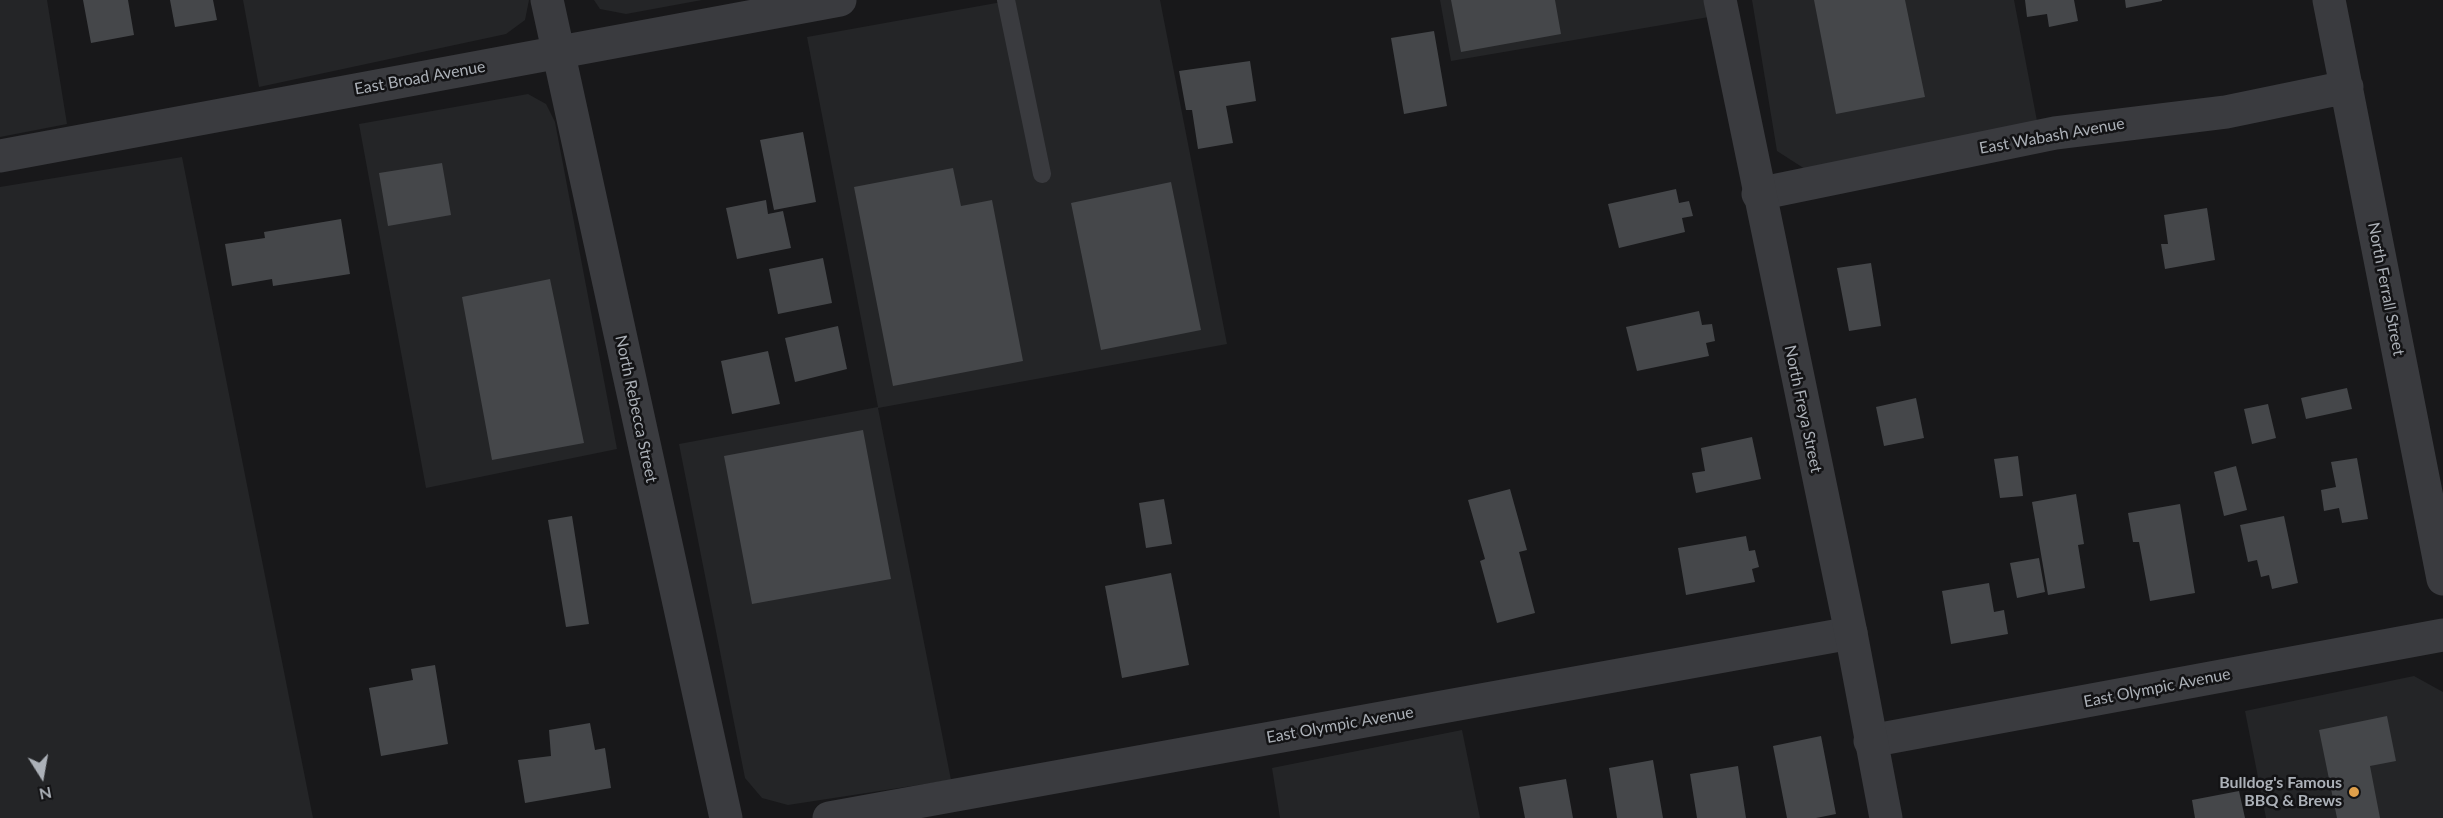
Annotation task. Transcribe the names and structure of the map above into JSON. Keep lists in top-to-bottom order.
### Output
{
  "streets": {
    "street": [
      "East Broad Avenue",
      "East Wabash Avenue",
      "North Ferrall Street",
      "North Rebecca Street",
      "North Freya Street",
      "East Olympic Avenue"
    ]
  },
  "crossings": [
    ["East Broad Avenue", "North Rebecca Street"],
    ["East Wabash Avenue", "North Ferrall Street"],
    ["East Wabash Avenue", "North Freya Street"],
    ["North Freya Street", "East Olympic Avenue"]
  ],
  "places": ["Bulldog's Famous BBQ & Brews"],
  "north": "bottom"
}
